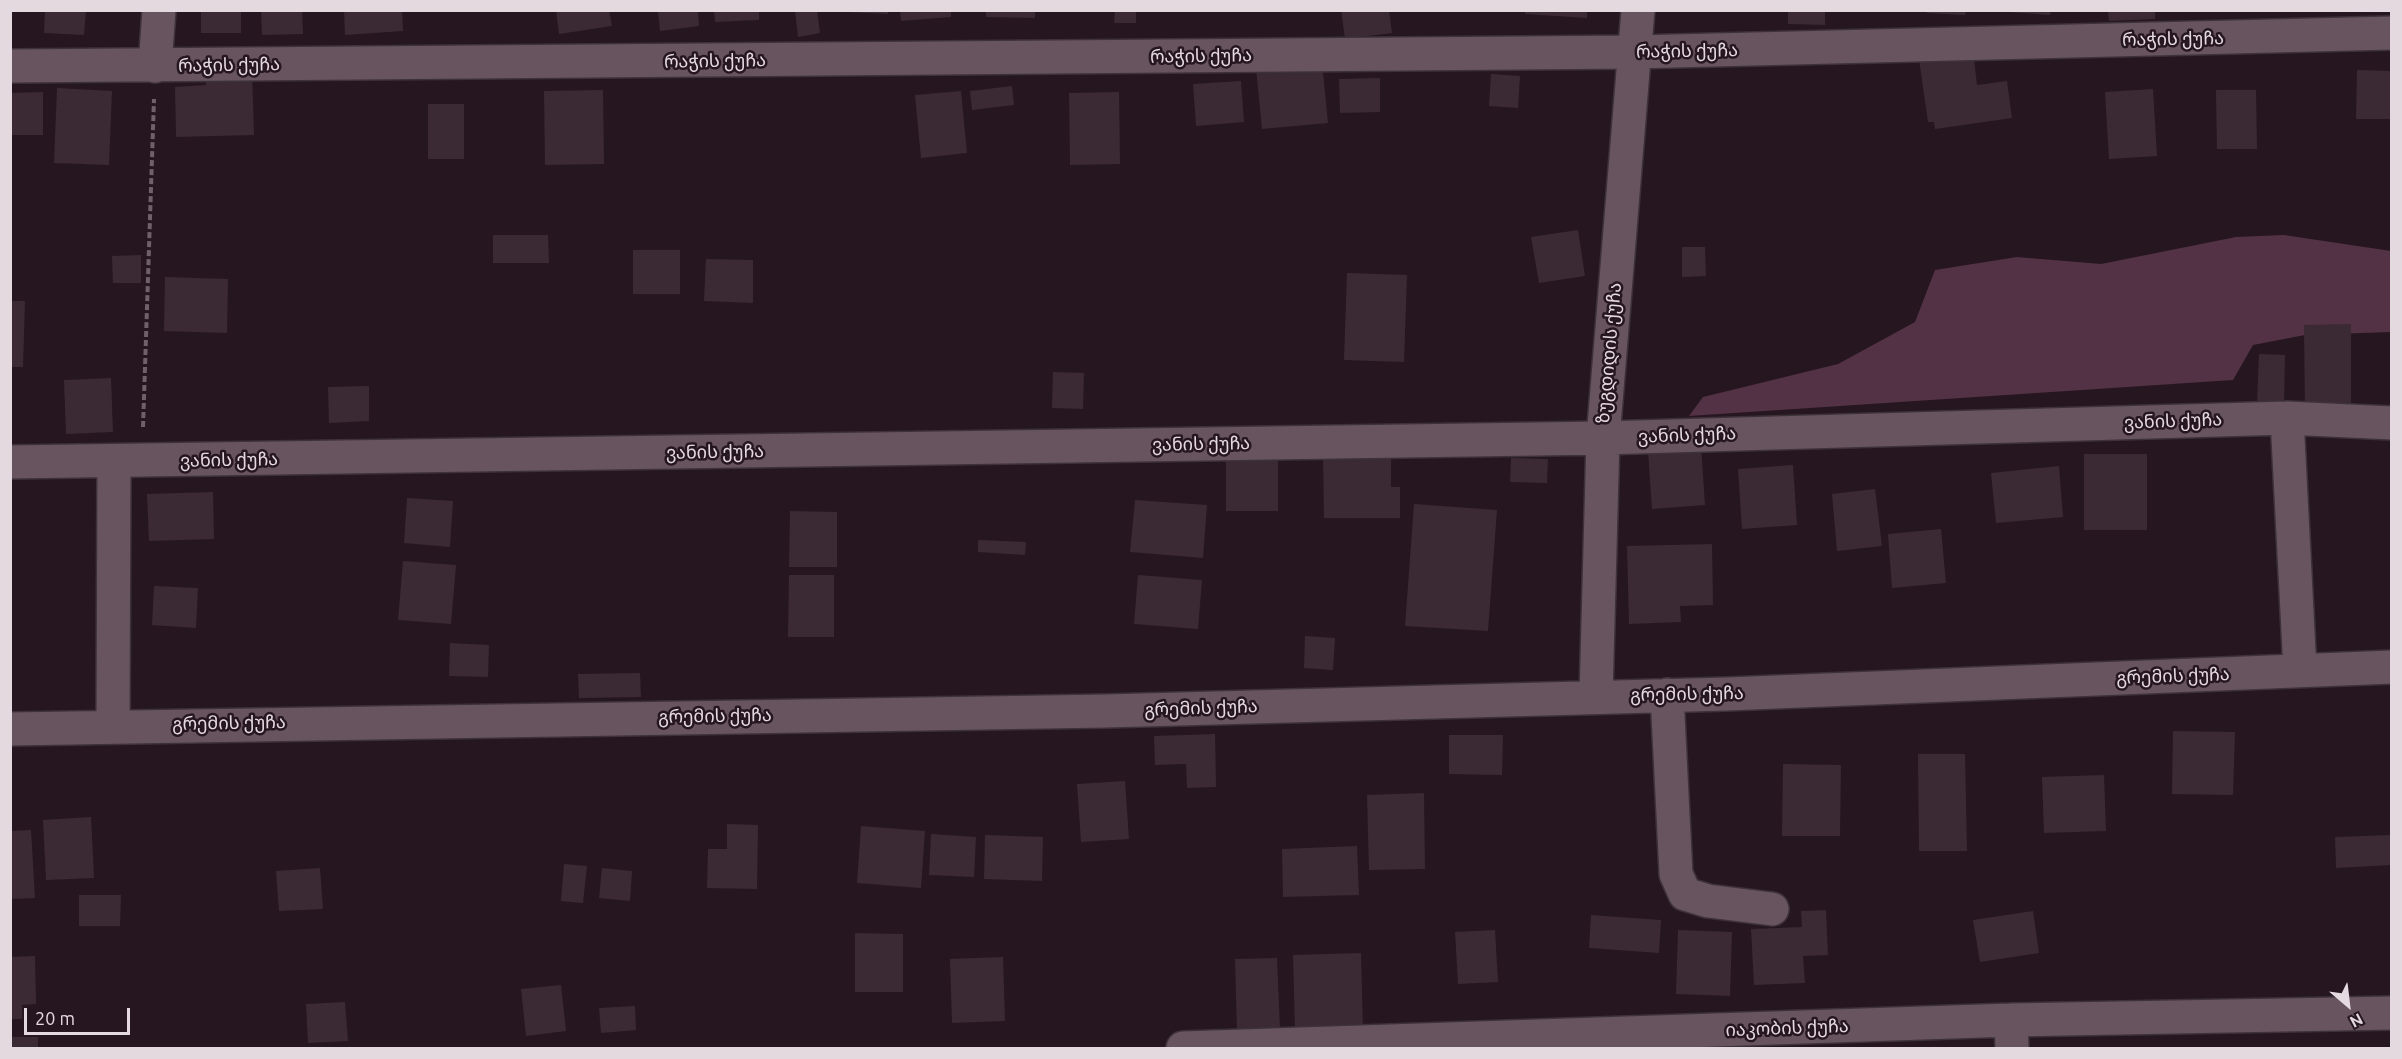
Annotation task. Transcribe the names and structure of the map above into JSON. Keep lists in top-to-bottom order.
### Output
{
  "streets": {
    "street": [
      "რაჭის ქუჩა",
      "ზუგდიდის ქუჩა",
      "ვანის ქუჩა",
      "გრემის ქუჩა",
      "იაკობის ქუჩა"
    ]
  },
  "crossings": [
    ["რაჭის ქუჩა", "ზუგდიდის ქუჩა"],
    ["ზუგდიდის ქუჩა", "ვანის ქუჩა"],
    ["ზუგდიდის ქუჩა", "გრემის ქუჩა"]
  ],
  "scale_bar": "20 m",
  "north": "bottom right"
}
